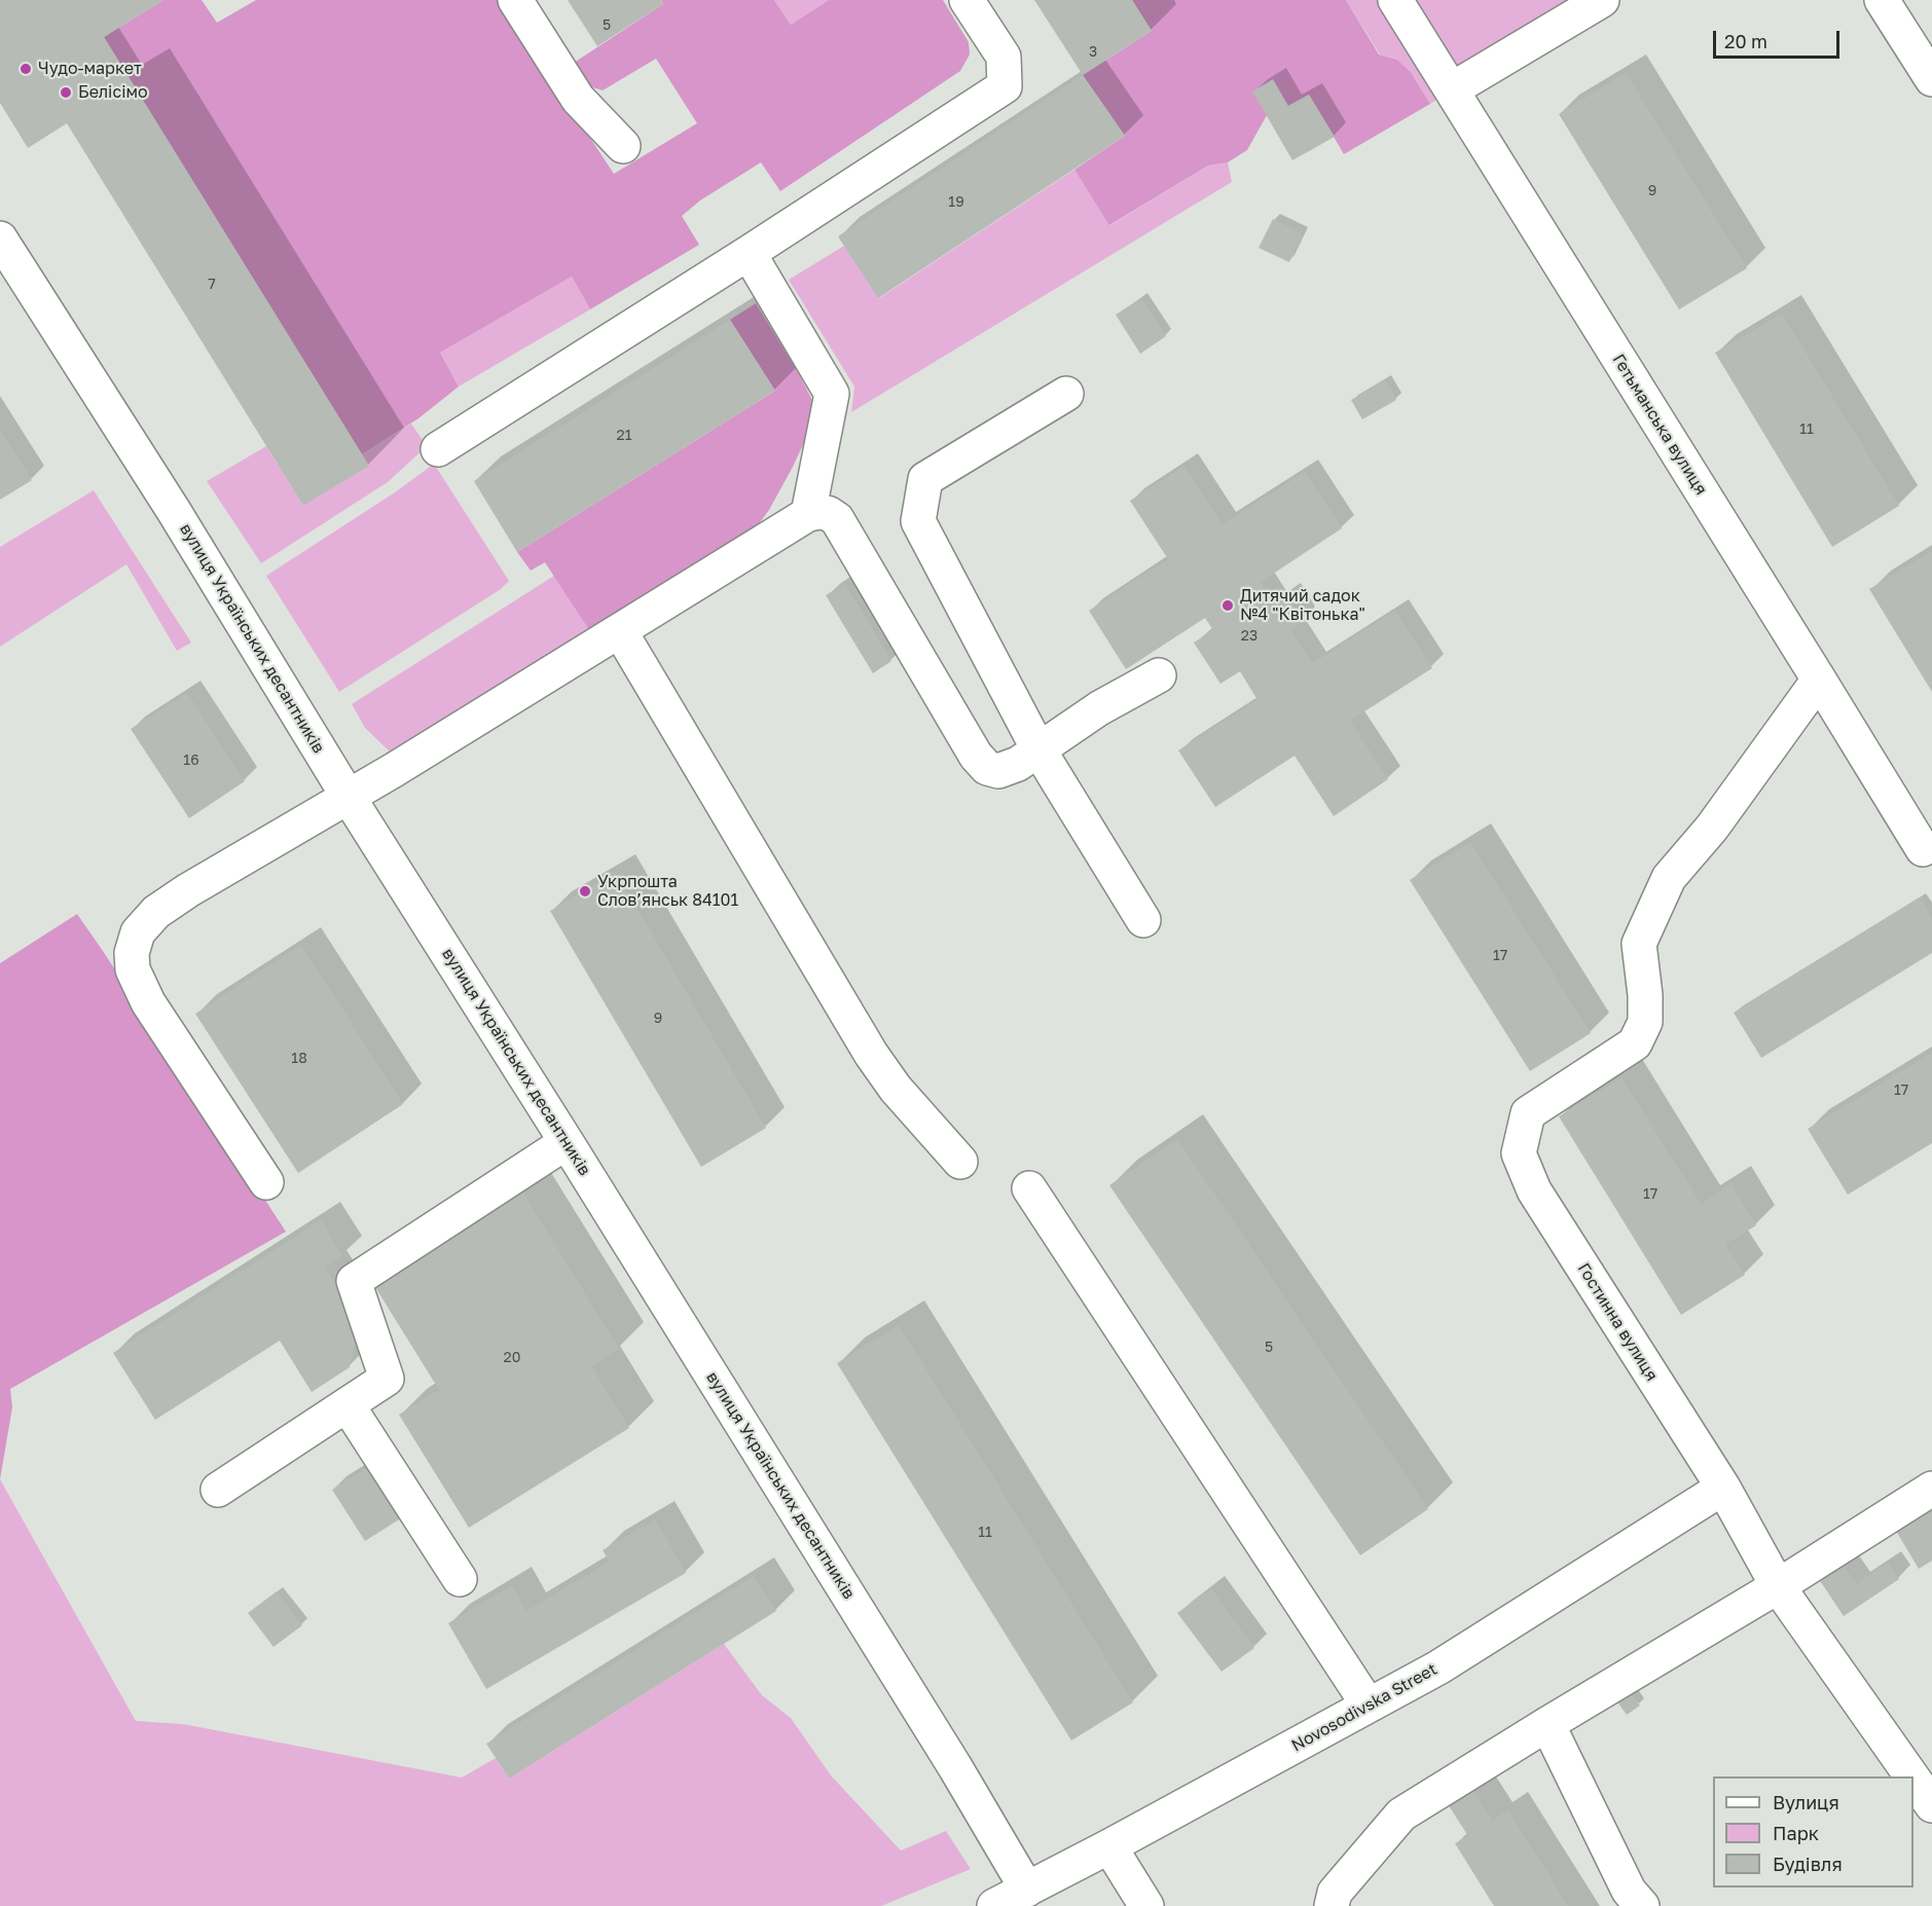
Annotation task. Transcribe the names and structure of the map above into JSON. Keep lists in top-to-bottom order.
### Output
{
  "streets": {
    "street": [
      "Гетьманська вулиця",
      "вулиця Українських десантників",
      "Гостинна вулиця",
      "Novosodivska Street"
    ]
  },
  "crossings": [
    ["Гетьманська вулиця", "Гостинна вулиця"],
    ["вулиця Українських десантників", "Novosodivska Street"],
    ["Гостинна вулиця", "Novosodivska Street"]
  ],
  "places": [
    "Чудо-маркет",
    "Белісімо",
    "Дитячий садок №4 \"Квітонька\"",
    "Укрпошта Слов’янськ 84101"
  ],
  "house_numbers": [
    "5",
    "3",
    "9",
    "19",
    "7",
    "11",
    "21",
    "23",
    "16",
    "17",
    "9",
    "18",
    "17",
    "17",
    "5",
    "20",
    "11"
  ],
  "legend": ["Вулиця", "Парк", "Будівля"],
  "scale_bar": "20 m"
}
